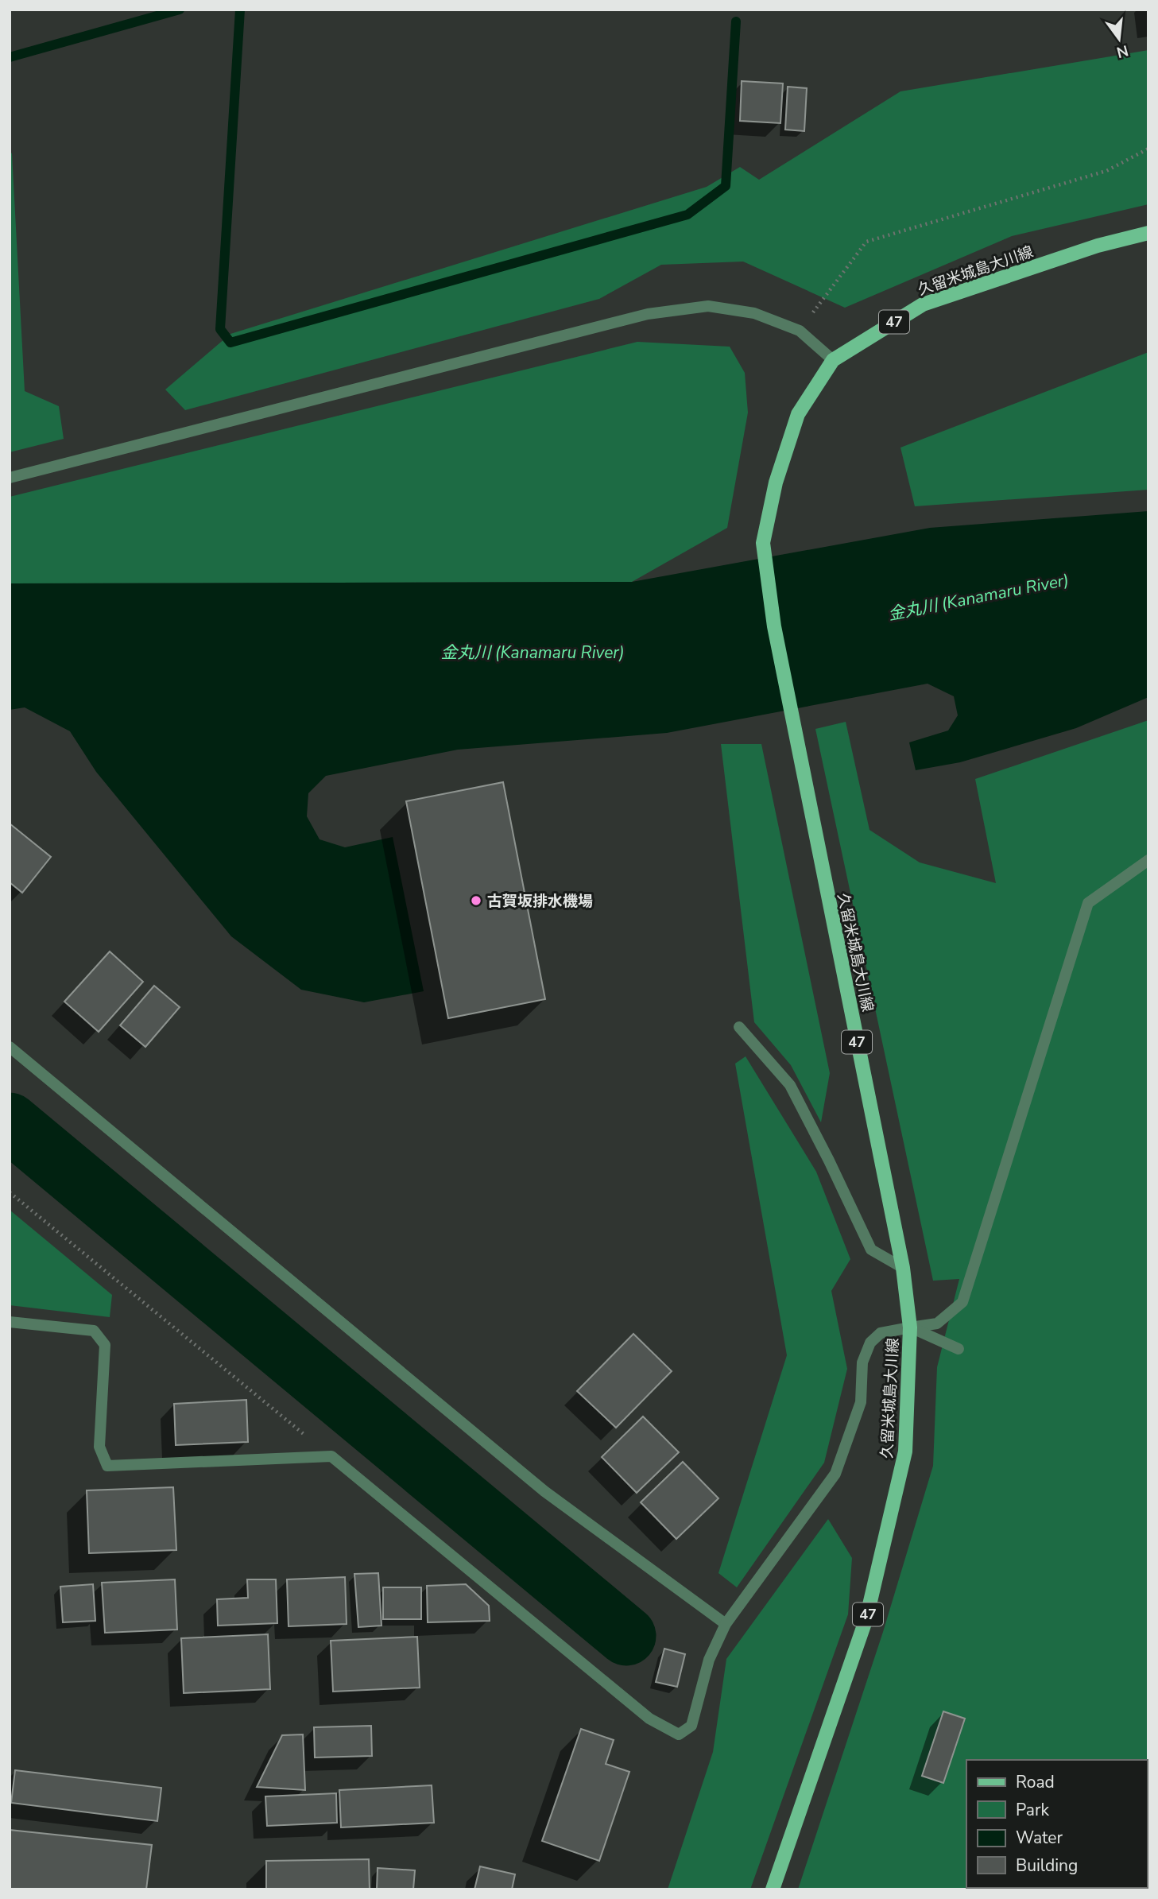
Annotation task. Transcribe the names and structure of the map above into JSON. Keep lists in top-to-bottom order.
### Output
{
  "streets": {
    "main road": ["久留米城島大川線", "47"]
  },
  "water": ["金丸川 (Kanamaru River)"],
  "places": ["古賀坂排水機場"],
  "legend": [
    "Road",
    "Park",
    "Water",
    "Building"
  ],
  "north": "bottom"
}
